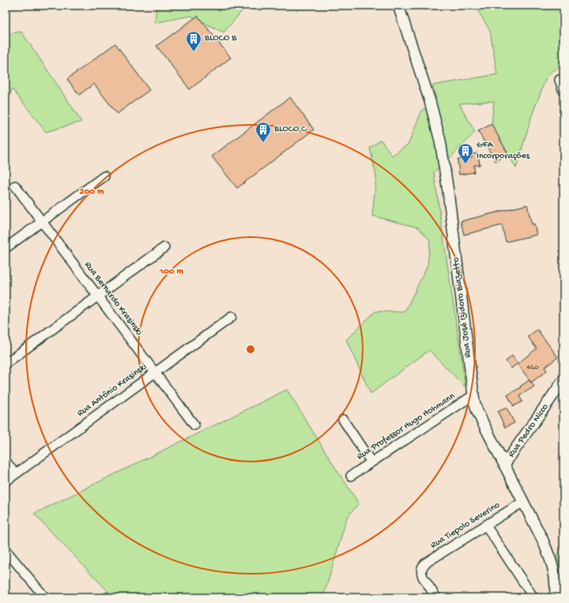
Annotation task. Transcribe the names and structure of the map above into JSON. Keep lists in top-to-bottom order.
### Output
{
  "streets": {
    "street": [
      "Rua Bernardo Krasinski",
      "Rua José Izidoro Biazetto",
      "Rua Antônio Krasinski",
      "Rua Professor Hugo Hohmann",
      "Rua Pedro Nicco",
      "Rua Tiepolo Severino"
    ]
  },
  "crossings": [
    ["Rua Bernardo Krasinski", "Rua Antônio Krasinski"],
    ["Rua José Izidoro Biazetto", "Rua Professor Hugo Hohmann"],
    ["Rua José Izidoro Biazetto", "Rua Pedro Nicco"],
    ["Rua José Izidoro Biazetto", "Rua Tiepolo Severino"]
  ],
  "places": {
    "building": ["BLOCO B", "BLOCO C", "GFA Incorporações"]
  },
  "house_numbers": ["460"],
  "rings": ["200 m", "100 m"]
}
